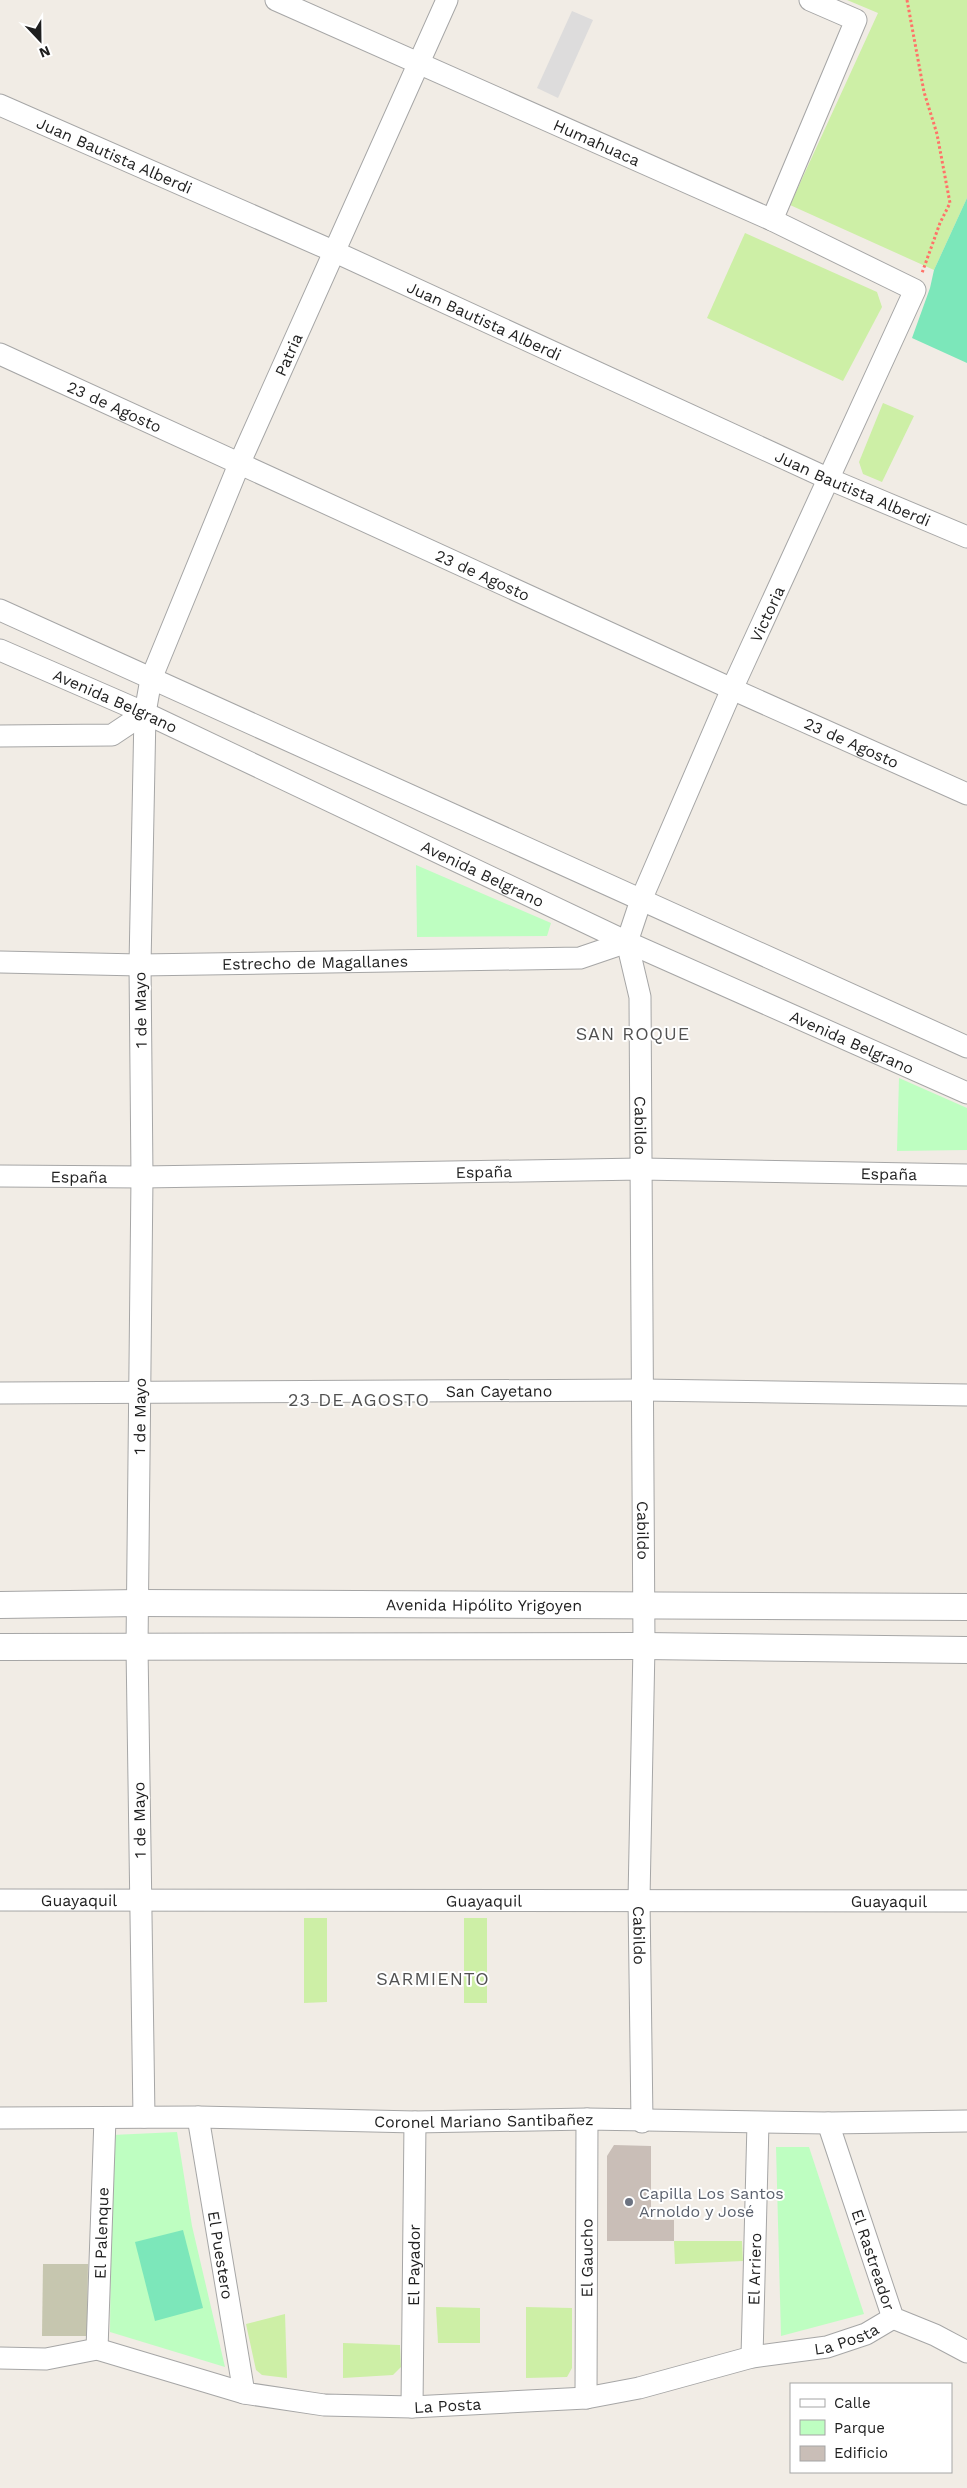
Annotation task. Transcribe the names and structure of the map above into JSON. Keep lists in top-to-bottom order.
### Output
{
  "streets": {
    "street": [
      "Humahuaca",
      "Juan Bautista Alberdi",
      "Patria",
      "23 de Agosto",
      "Victoria",
      "Avenida Belgrano",
      "Estrecho de Magallanes",
      "1 de Mayo",
      "Cabildo",
      "España",
      "San Cayetano",
      "Avenida Hipólito Yrigoyen",
      "Guayaquil",
      "Coronel Mariano Santibañez",
      "El Palenque",
      "El Puestero",
      "El Gaucho",
      "El Rastreador",
      "El Payador",
      "El Arriero",
      "La Posta"
    ]
  },
  "crossings": [
    ["Humahuaca", "Patria"],
    ["Humahuaca", "Victoria"],
    ["Juan Bautista Alberdi", "Patria"],
    ["Juan Bautista Alberdi", "Victoria"],
    ["Patria", "23 de Agosto"],
    ["Patria", "Avenida Belgrano"],
    ["Patria", "1 de Mayo"],
    ["23 de Agosto", "Victoria"],
    ["Victoria", "Avenida Belgrano"],
    ["Victoria", "Estrecho de Magallanes"],
    ["Victoria", "Cabildo"],
    ["Avenida Belgrano", "Estrecho de Magallanes"],
    ["Avenida Belgrano", "1 de Mayo"],
    ["Avenida Belgrano", "Cabildo"],
    ["Estrecho de Magallanes", "1 de Mayo"],
    ["Estrecho de Magallanes", "Cabildo"],
    ["1 de Mayo", "España"],
    ["1 de Mayo", "San Cayetano"],
    ["1 de Mayo", "Avenida Hipólito Yrigoyen"],
    ["1 de Mayo", "Guayaquil"],
    ["1 de Mayo", "Coronel Mariano Santibañez"],
    ["Cabildo", "España"],
    ["Cabildo", "San Cayetano"],
    ["Cabildo", "Avenida Hipólito Yrigoyen"],
    ["Cabildo", "Guayaquil"],
    ["Cabildo", "Coronel Mariano Santibañez"],
    ["Coronel Mariano Santibañez", "El Palenque"],
    ["Coronel Mariano Santibañez", "El Puestero"],
    ["Coronel Mariano Santibañez", "El Gaucho"],
    ["Coronel Mariano Santibañez", "El Rastreador"],
    ["Coronel Mariano Santibañez", "El Payador"],
    ["Coronel Mariano Santibañez", "El Arriero"],
    ["El Palenque", "La Posta"],
    ["El Puestero", "La Posta"],
    ["El Gaucho", "La Posta"],
    ["El Rastreador", "La Posta"],
    ["El Payador", "La Posta"],
    ["El Arriero", "La Posta"]
  ],
  "districts": ["SAN ROQUE", "23 DE AGOSTO", "SARMIENTO"],
  "places": ["Capilla Los Santos Arnoldo y José"],
  "legend": ["Calle", "Parque", "Edificio"],
  "north": "bottom"
}
